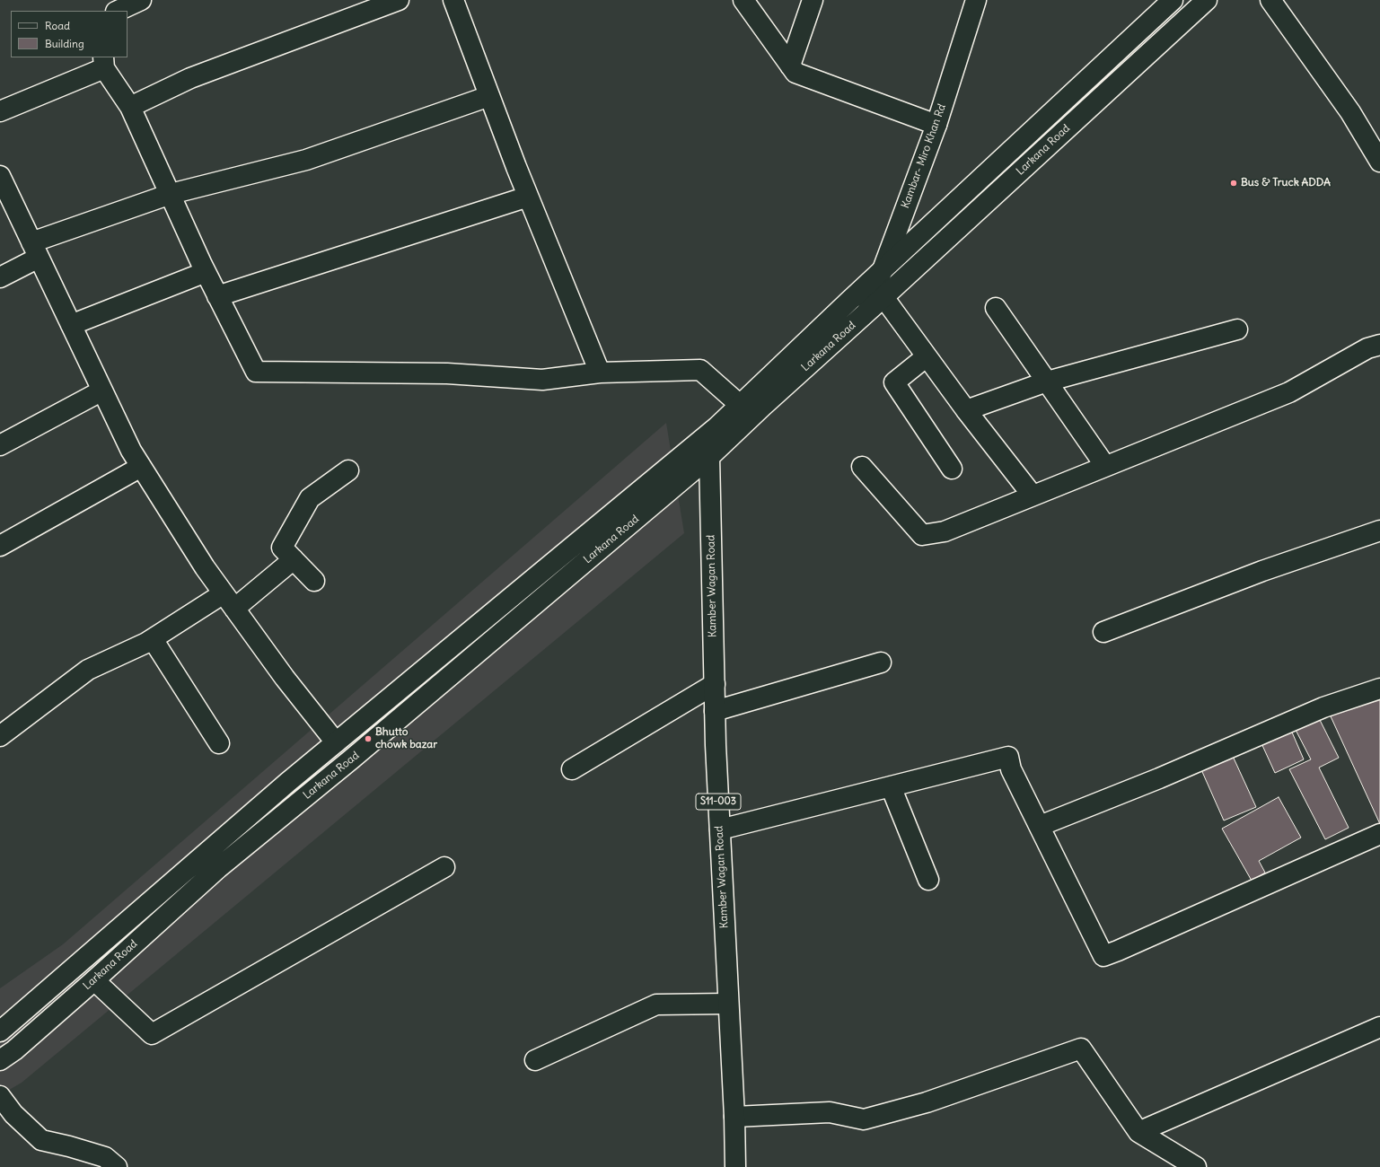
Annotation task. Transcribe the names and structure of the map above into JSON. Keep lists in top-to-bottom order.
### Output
{
  "streets": {
    "street": [
      "Larkana Road",
      "Kambar- Miro Khan Rd",
      "Kamber Wagan Road",
      "S11-003"
    ]
  },
  "crossings": [
    ["Larkana Road", "Kambar- Miro Khan Rd"],
    ["Larkana Road", "Kamber Wagan Road"]
  ],
  "places": ["Bus & Truck ADDA", "Bhutto chowk bazar"],
  "legend": ["Road", "Building"]
}
